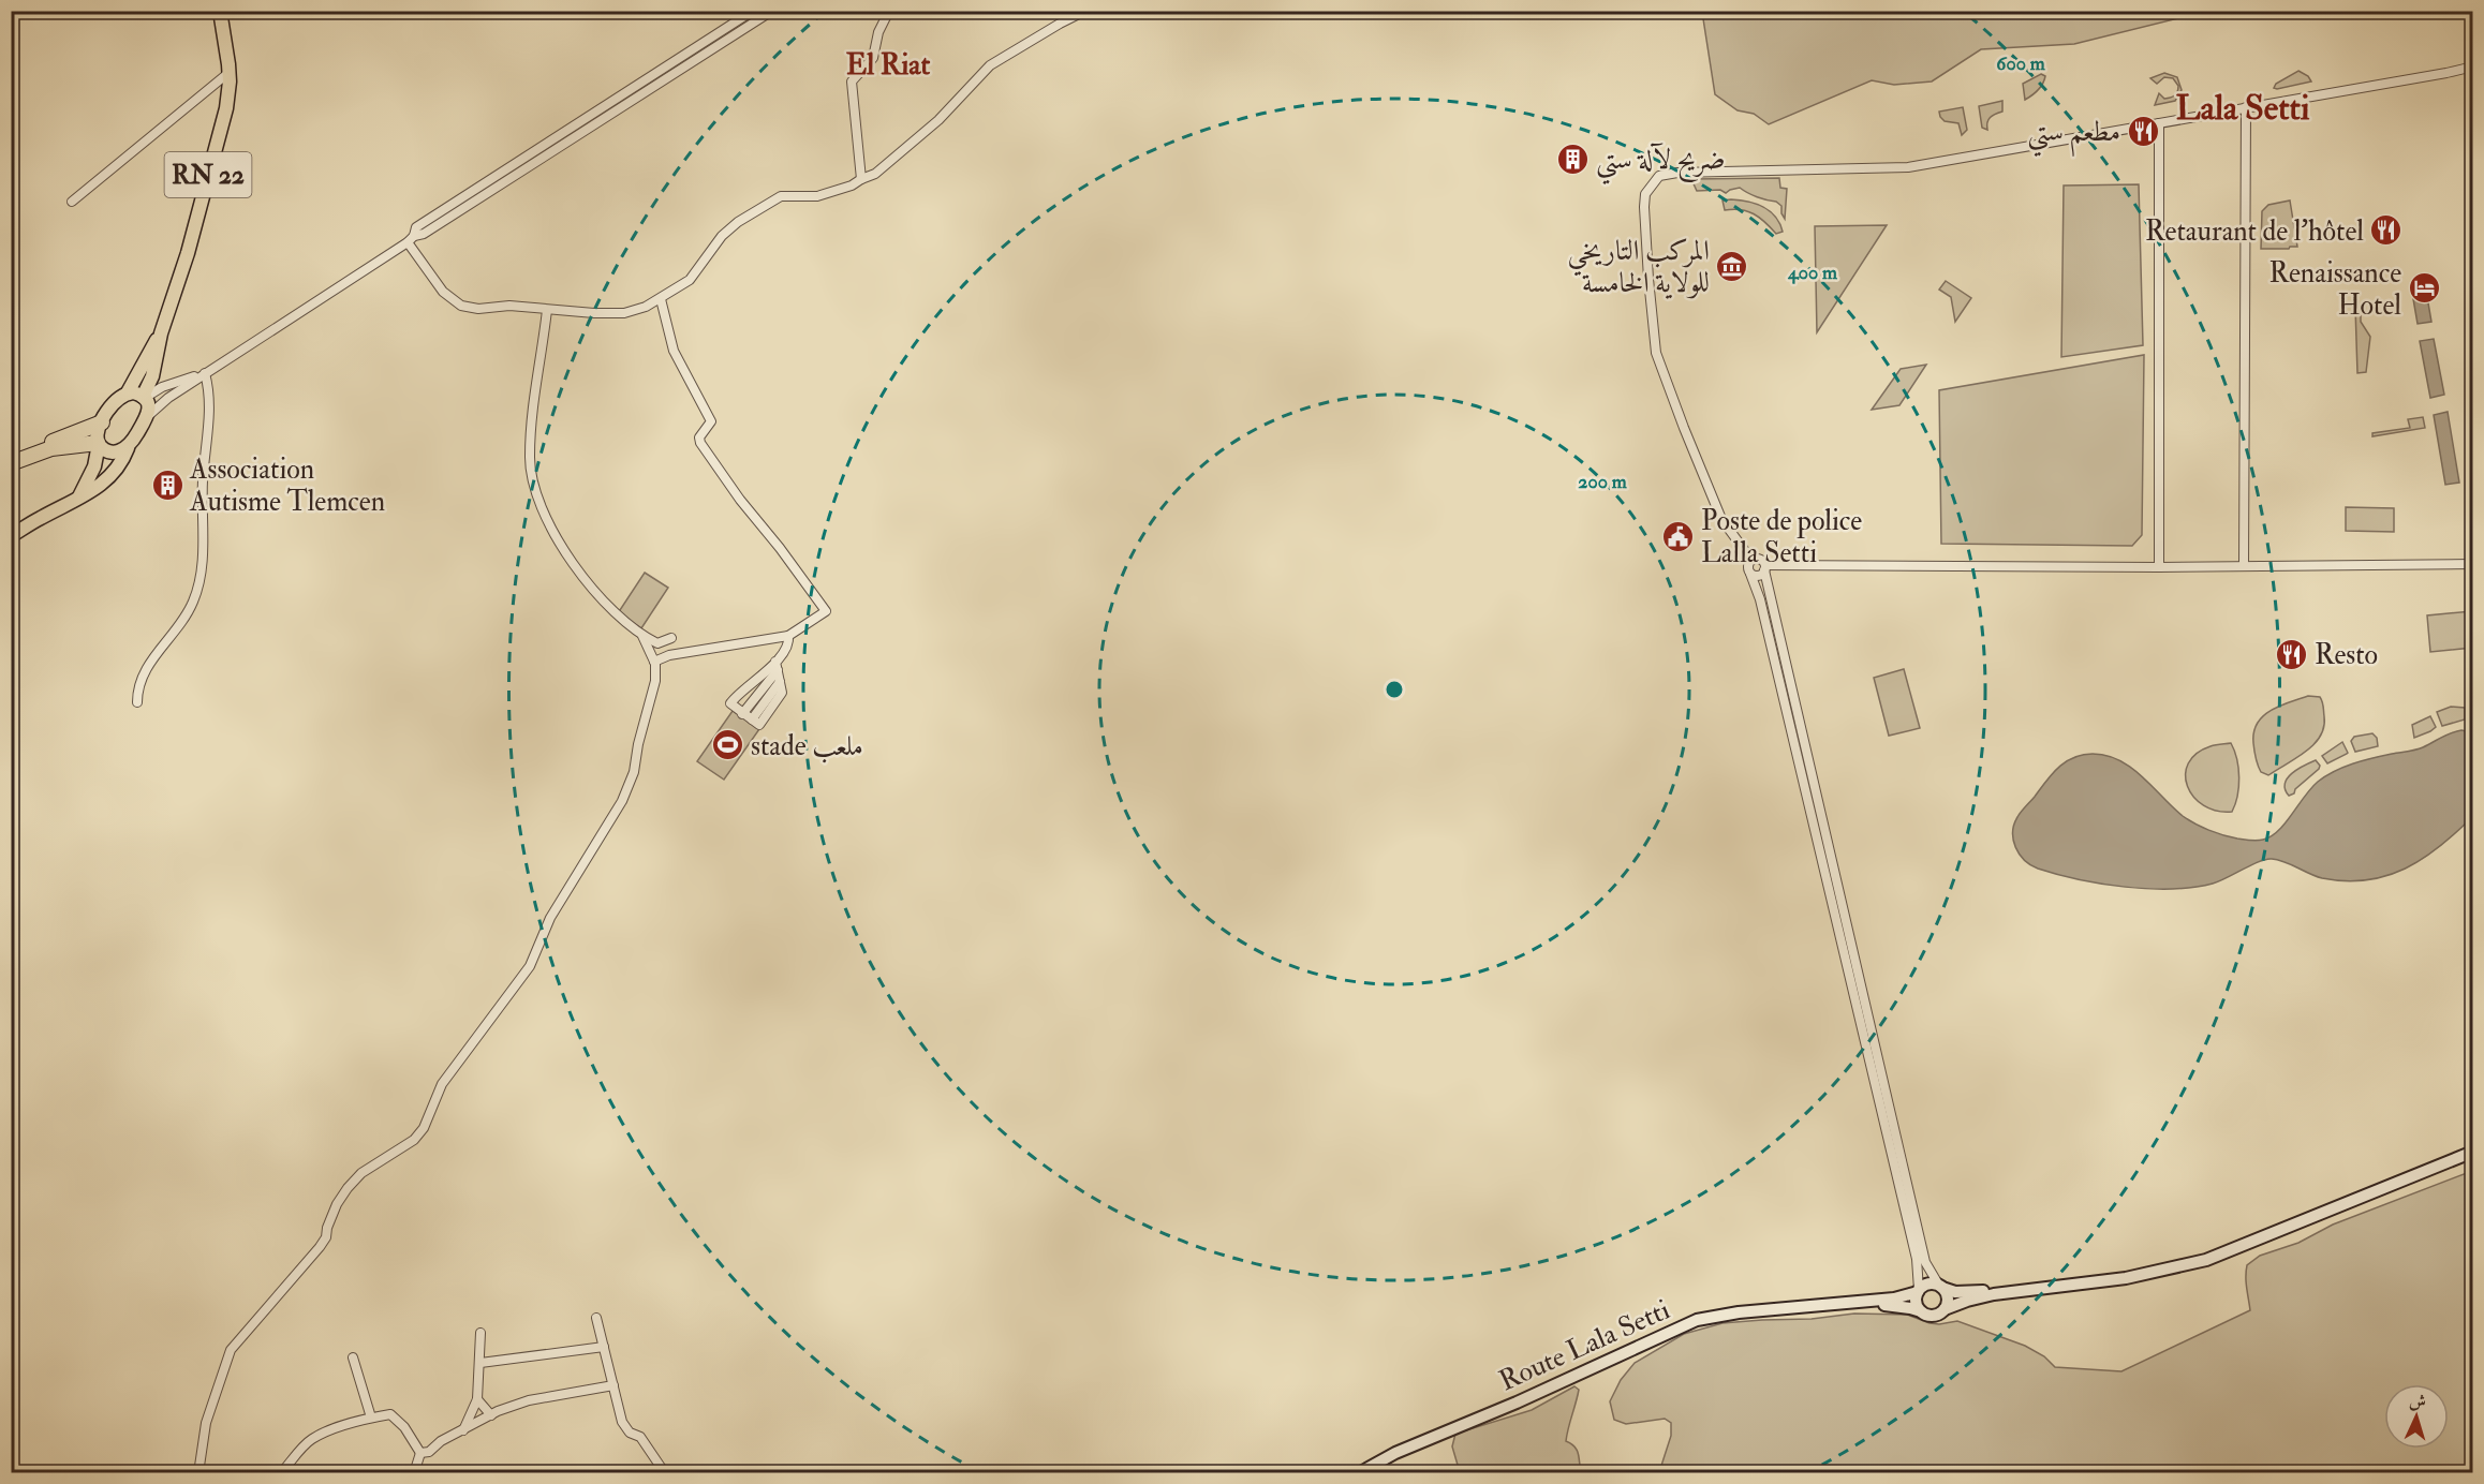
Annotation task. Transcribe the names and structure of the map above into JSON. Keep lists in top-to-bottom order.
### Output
{
  "streets": {
    "main road": ["RN 22", "Route Lala Setti"]
  },
  "districts": ["El Riat", "Lala Setti"],
  "places": {
    "restaurant": ["مطعم ستي", "Retaurant de l'hôtel", "Resto"],
    "building": ["ضريح لآلة ستي", "Association Autisme Tlemcen"],
    "museum": ["المركب التاريخي للولاية الخامسة"],
    "hotel": ["Renaissance Hotel"],
    "public building": ["Poste de police Lalla Setti"],
    "sports": ["stade ملعب"]
  },
  "north": "top",
  "rings": ["600 m", "400 m", "200 m"]
}
